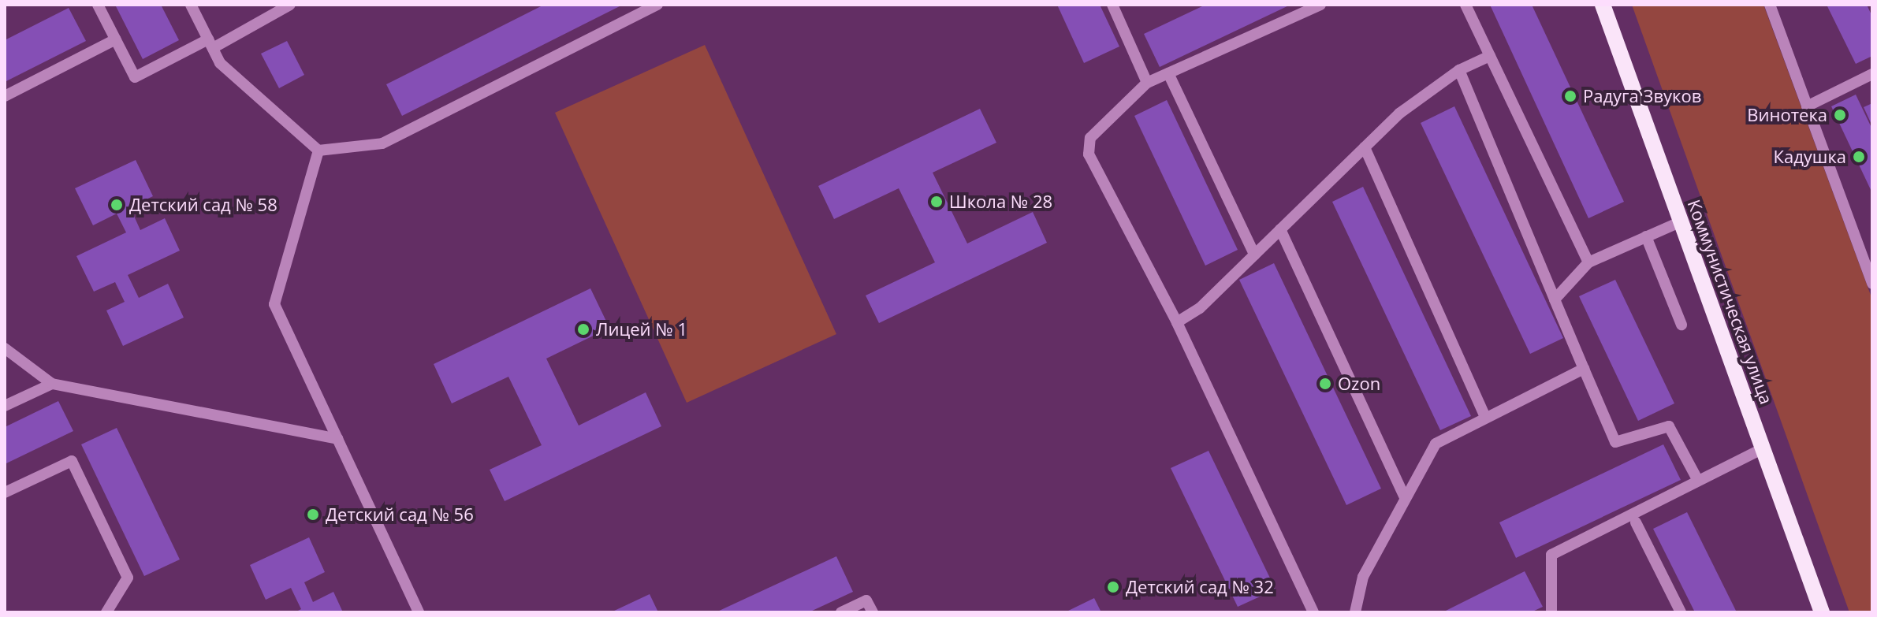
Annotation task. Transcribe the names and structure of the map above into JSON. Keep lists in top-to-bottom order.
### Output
{
  "streets": {
    "main road": ["Коммунистическая улица"]
  },
  "places": [
    "Радуга Звуков",
    "Винотека",
    "Кадушка",
    "Школа № 28",
    "Детский сад № 58",
    "Лицей № 1",
    "Ozon",
    "Детский сад № 56",
    "Детский сад № 32"
  ]
}
